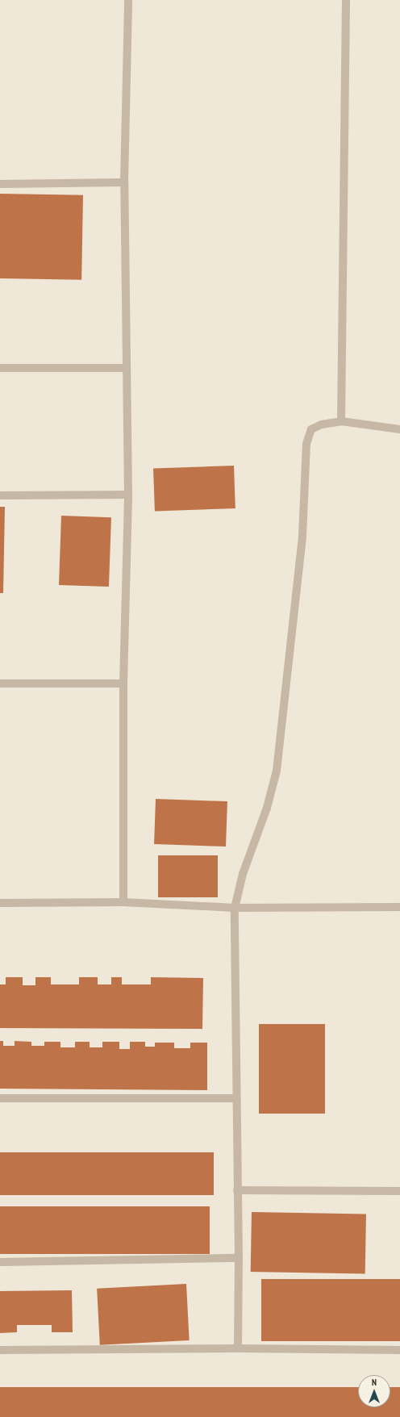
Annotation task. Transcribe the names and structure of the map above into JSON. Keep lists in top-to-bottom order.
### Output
{
  "north": "top"
}
